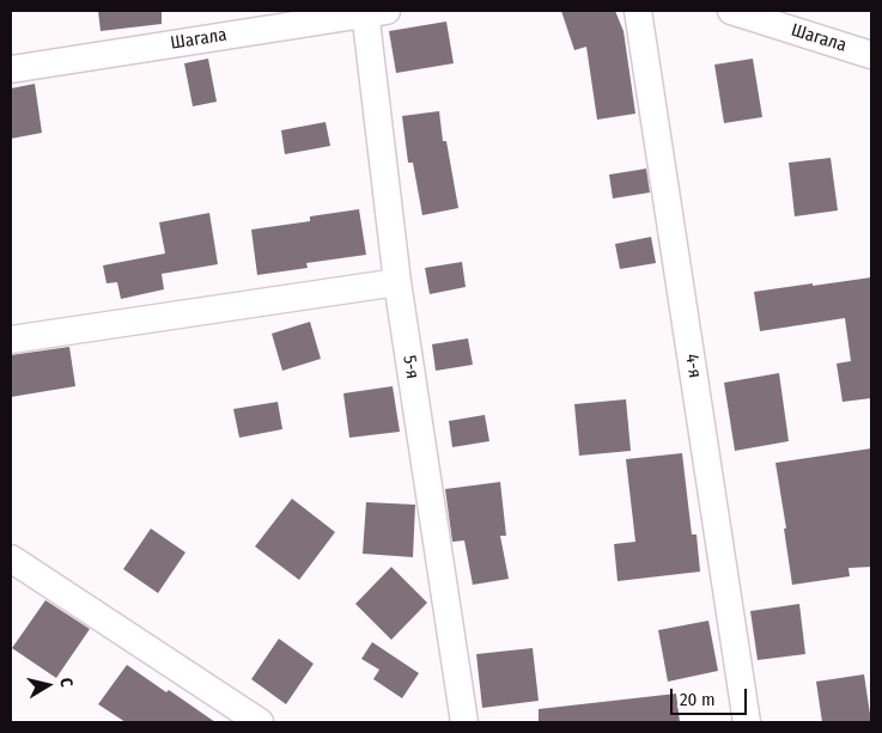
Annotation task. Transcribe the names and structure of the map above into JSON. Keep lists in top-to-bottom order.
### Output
{
  "streets": {
    "street": ["Шагала", "4-я", "5-я"]
  },
  "crossings": [
    ["Шагала", "5-я"]
  ],
  "scale_bar": "20 m",
  "north": "right"
}
